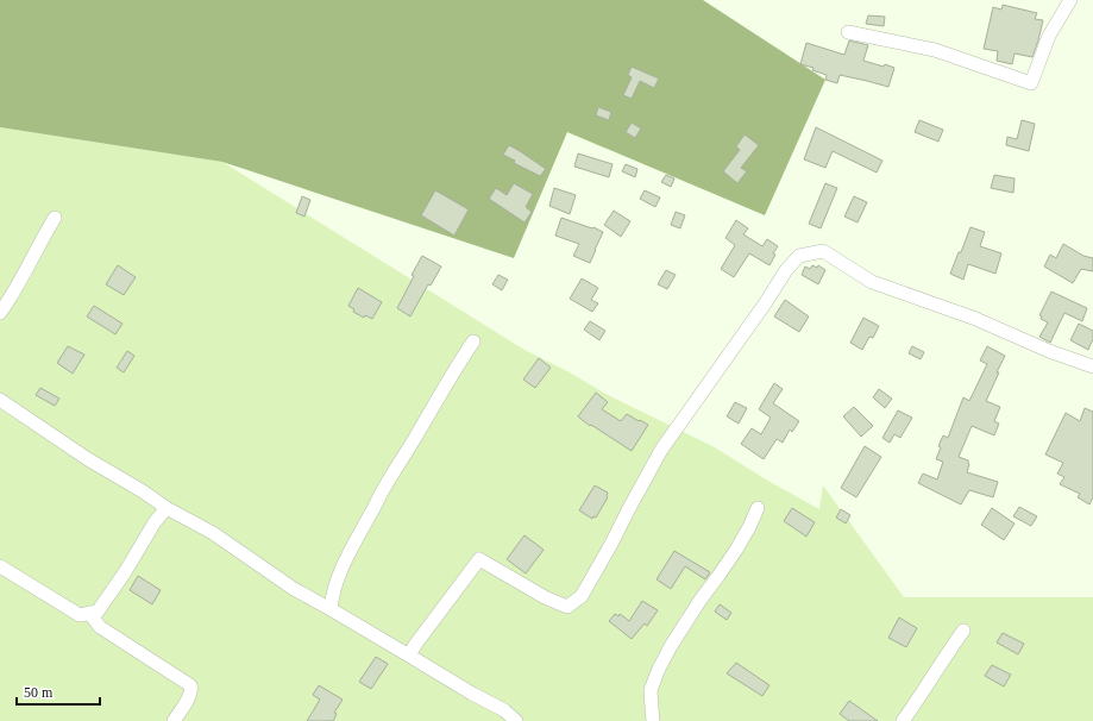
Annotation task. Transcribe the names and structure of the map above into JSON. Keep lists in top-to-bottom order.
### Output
{
  "scale_bar": "50 m"
}
